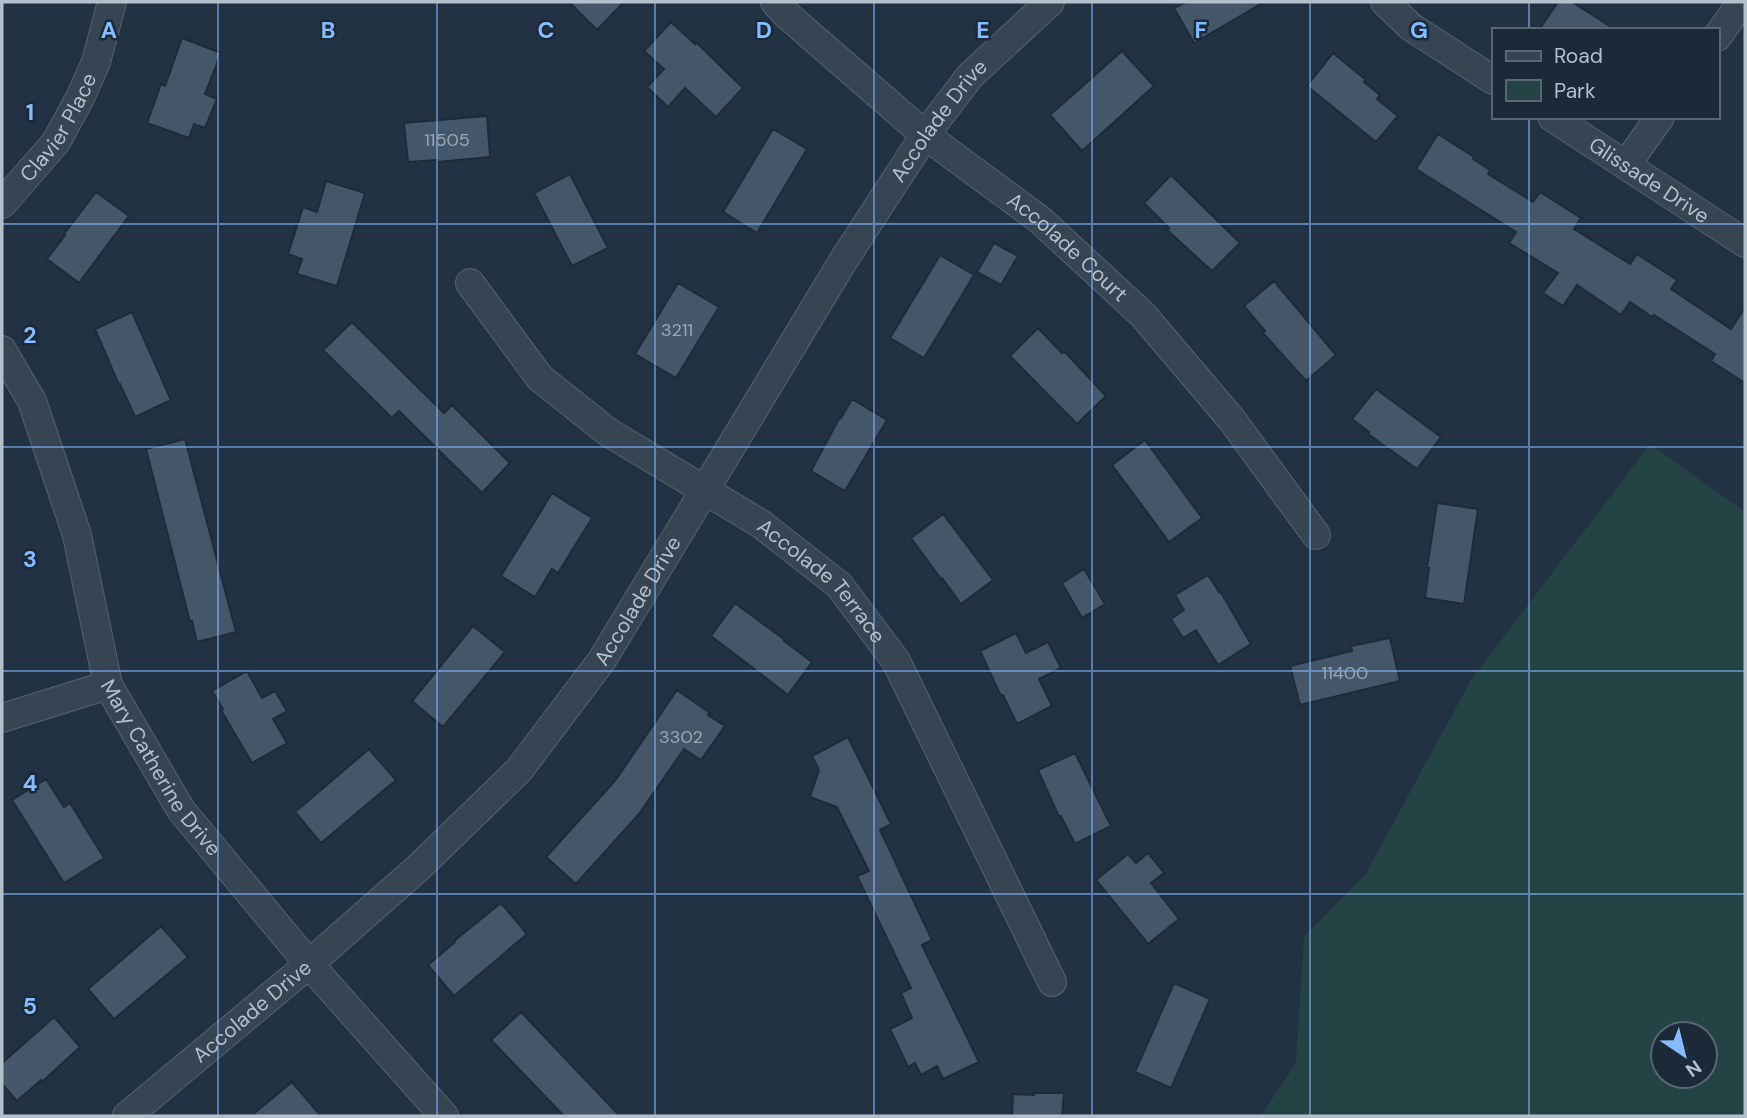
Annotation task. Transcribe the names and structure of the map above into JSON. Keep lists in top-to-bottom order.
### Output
{
  "streets": {
    "street": [
      "Accolade Drive",
      "Clavier Place",
      "Glissade Drive",
      "Accolade Court",
      "Accolade Terrace",
      "Mary Catherine Drive"
    ]
  },
  "crossings": [
    ["Accolade Drive", "Accolade Court"],
    ["Accolade Drive", "Accolade Terrace"],
    ["Accolade Drive", "Mary Catherine Drive"]
  ],
  "house_numbers": [
    "11505",
    "3211",
    "11400",
    "3302"
  ],
  "legend": ["Road", "Park"],
  "north": "bottom right",
  "grid": {
    "columns": [
      "A",
      "B",
      "C",
      "D",
      "E",
      "F",
      "G"
    ],
    "rows": [
      "1",
      "2",
      "3",
      "4",
      "5"
    ]
  }
}
